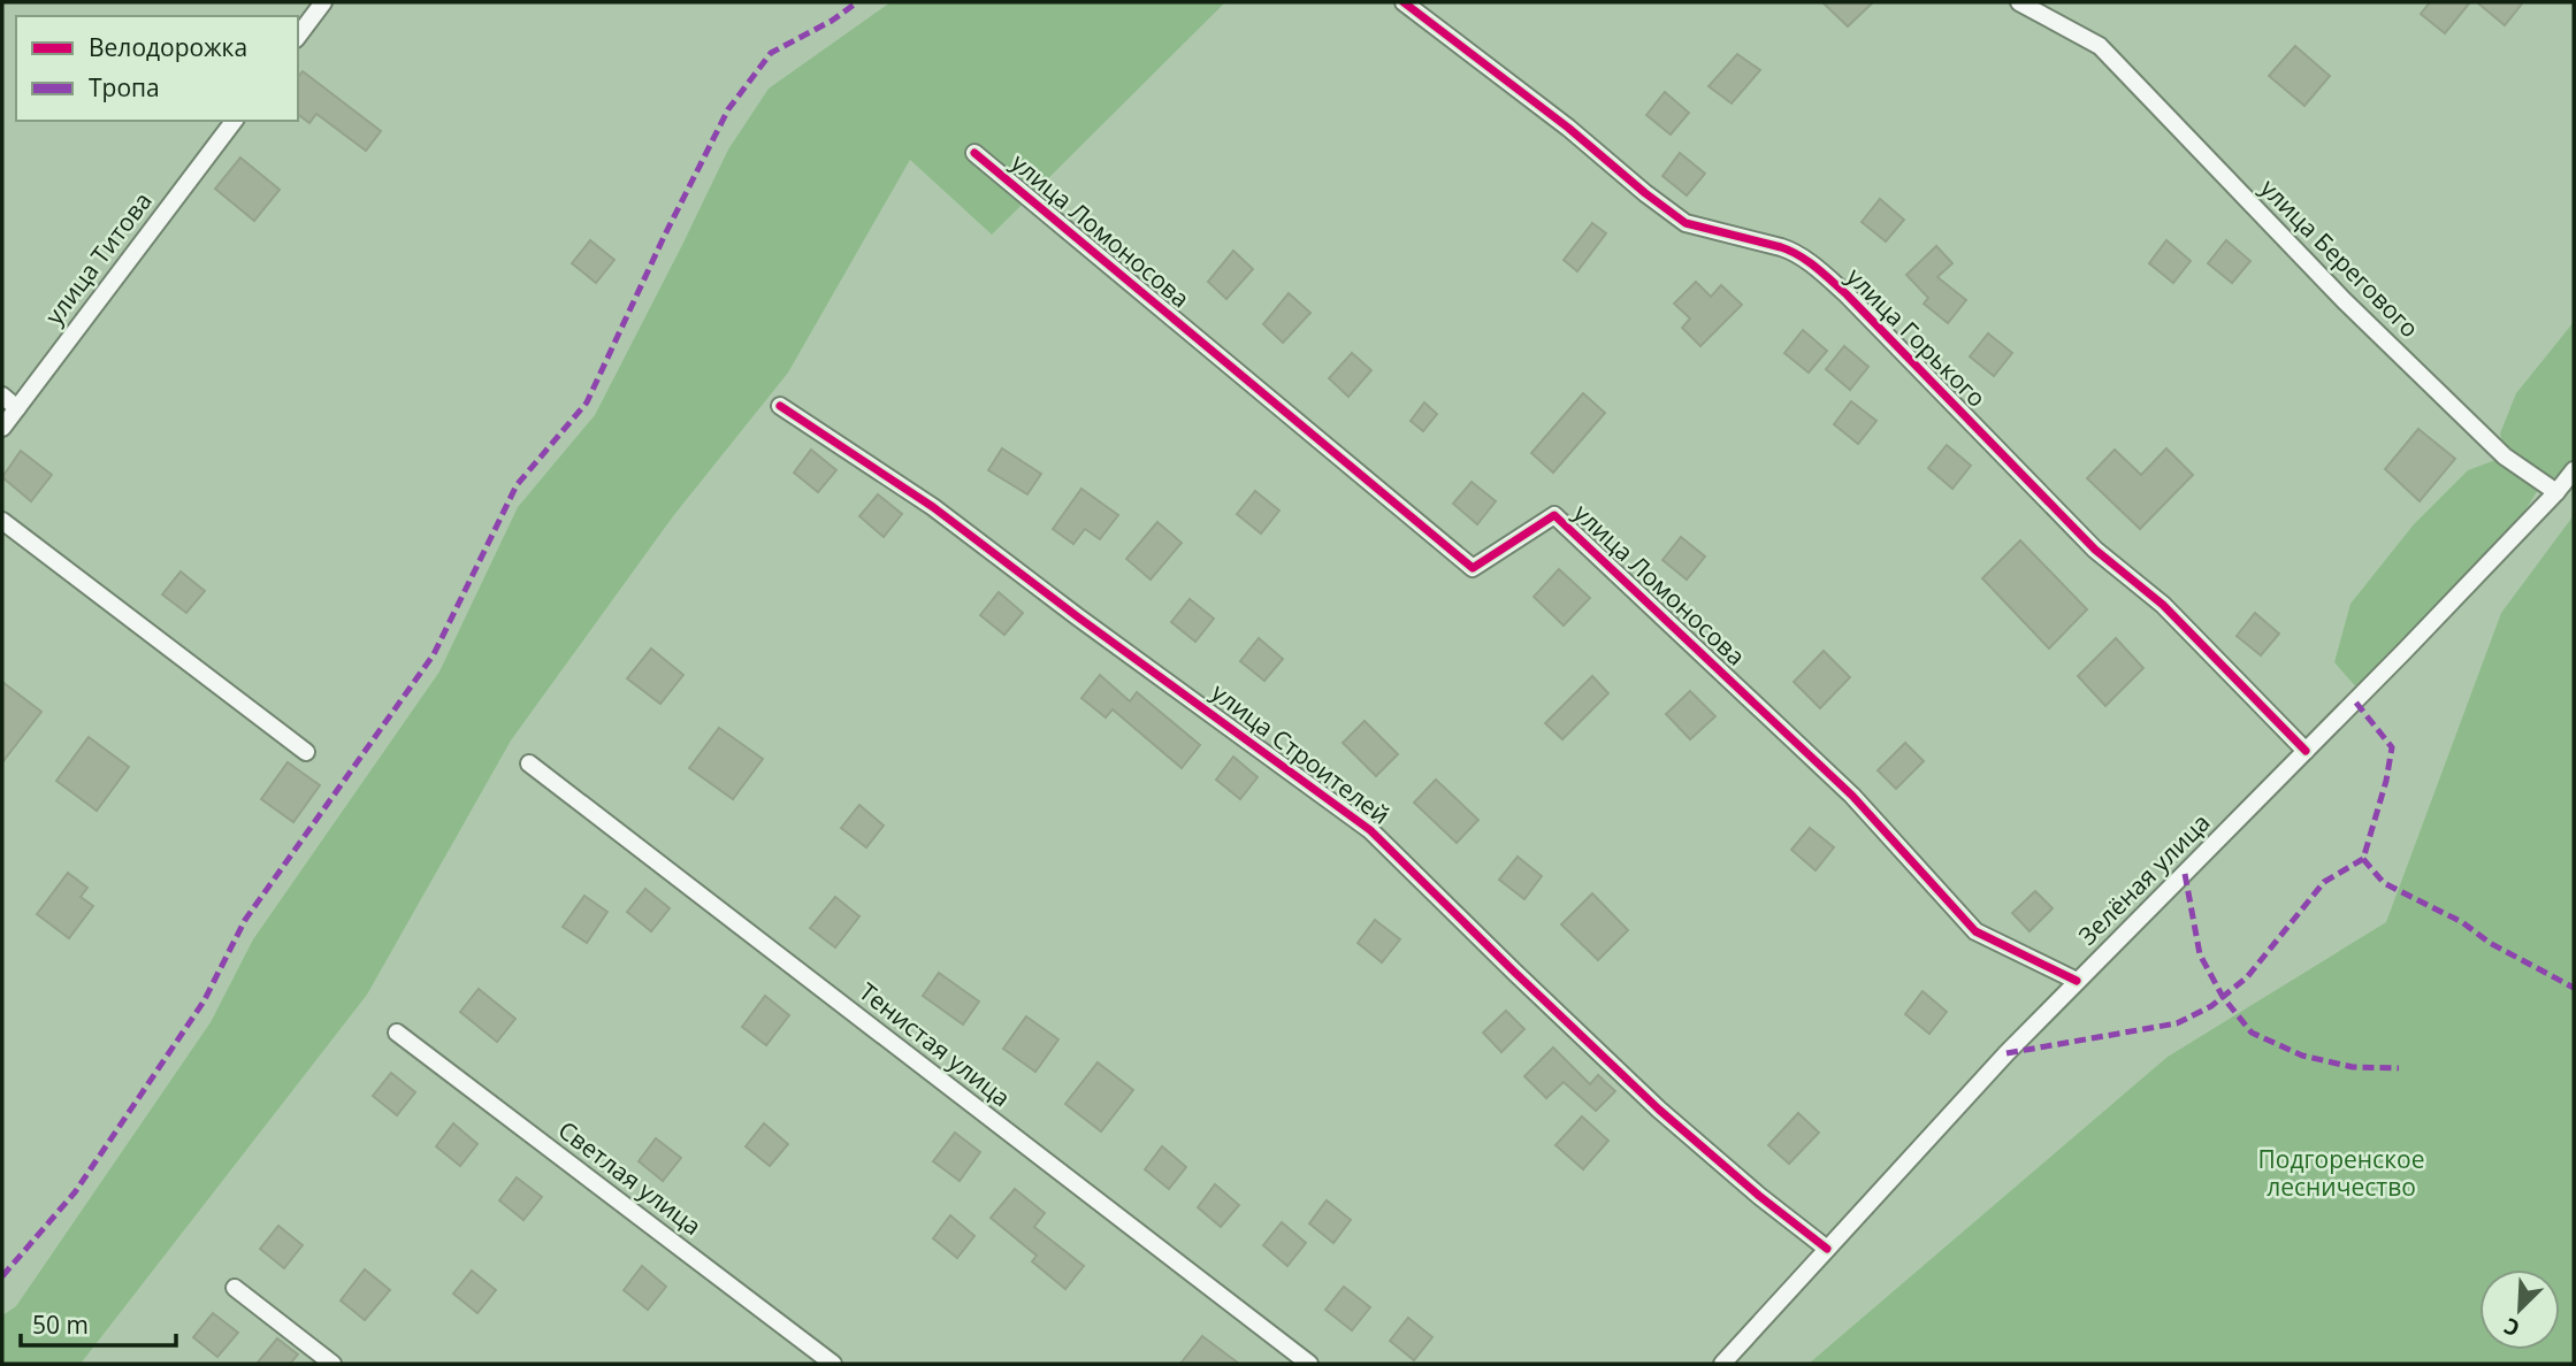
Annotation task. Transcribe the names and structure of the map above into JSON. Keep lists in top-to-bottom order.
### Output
{
  "streets": {
    "street": [
      "улица Ломоносова",
      "улица Титова",
      "улица Берегового",
      "улица Горького",
      "улица Строителей",
      "Зелёная улица",
      "Тенистая улица",
      "Светлая улица"
    ]
  },
  "crossings": [
    ["улица Ломоносова", "Зелёная улица"],
    ["улица Берегового", "Зелёная улица"],
    ["улица Горького", "Зелёная улица"],
    ["улица Строителей", "Зелёная улица"]
  ],
  "parks": ["Подгоренское лесничество"],
  "legend": ["Велодорожка", "Тропа"],
  "scale_bar": "50 m",
  "north": "bottom left"
}
